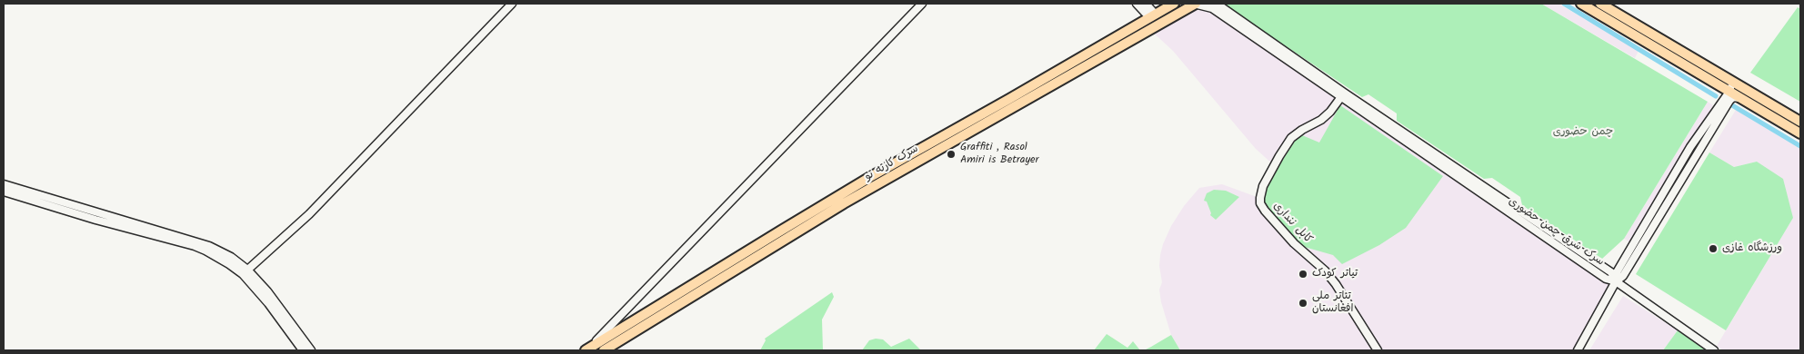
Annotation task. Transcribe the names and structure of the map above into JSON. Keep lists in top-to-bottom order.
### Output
{
  "streets": {
    "highway": ["سرک کارته نو"],
    "main road": ["کابل ننداری", "سرک شرق چمن حضوری"]
  },
  "crossings": [
    ["سرک کارته نو", "سرک شرق چمن حضوری"],
    ["کابل ننداری", "سرک شرق چمن حضوری"]
  ],
  "parks": ["چمن حضوری"],
  "places": [
    "Graffiti , Rasol Amiri is Betrayer",
    "ورزشگاه غازی",
    "تیاتر کودک",
    "تئاتر ملی افغانستان"
  ]
}
